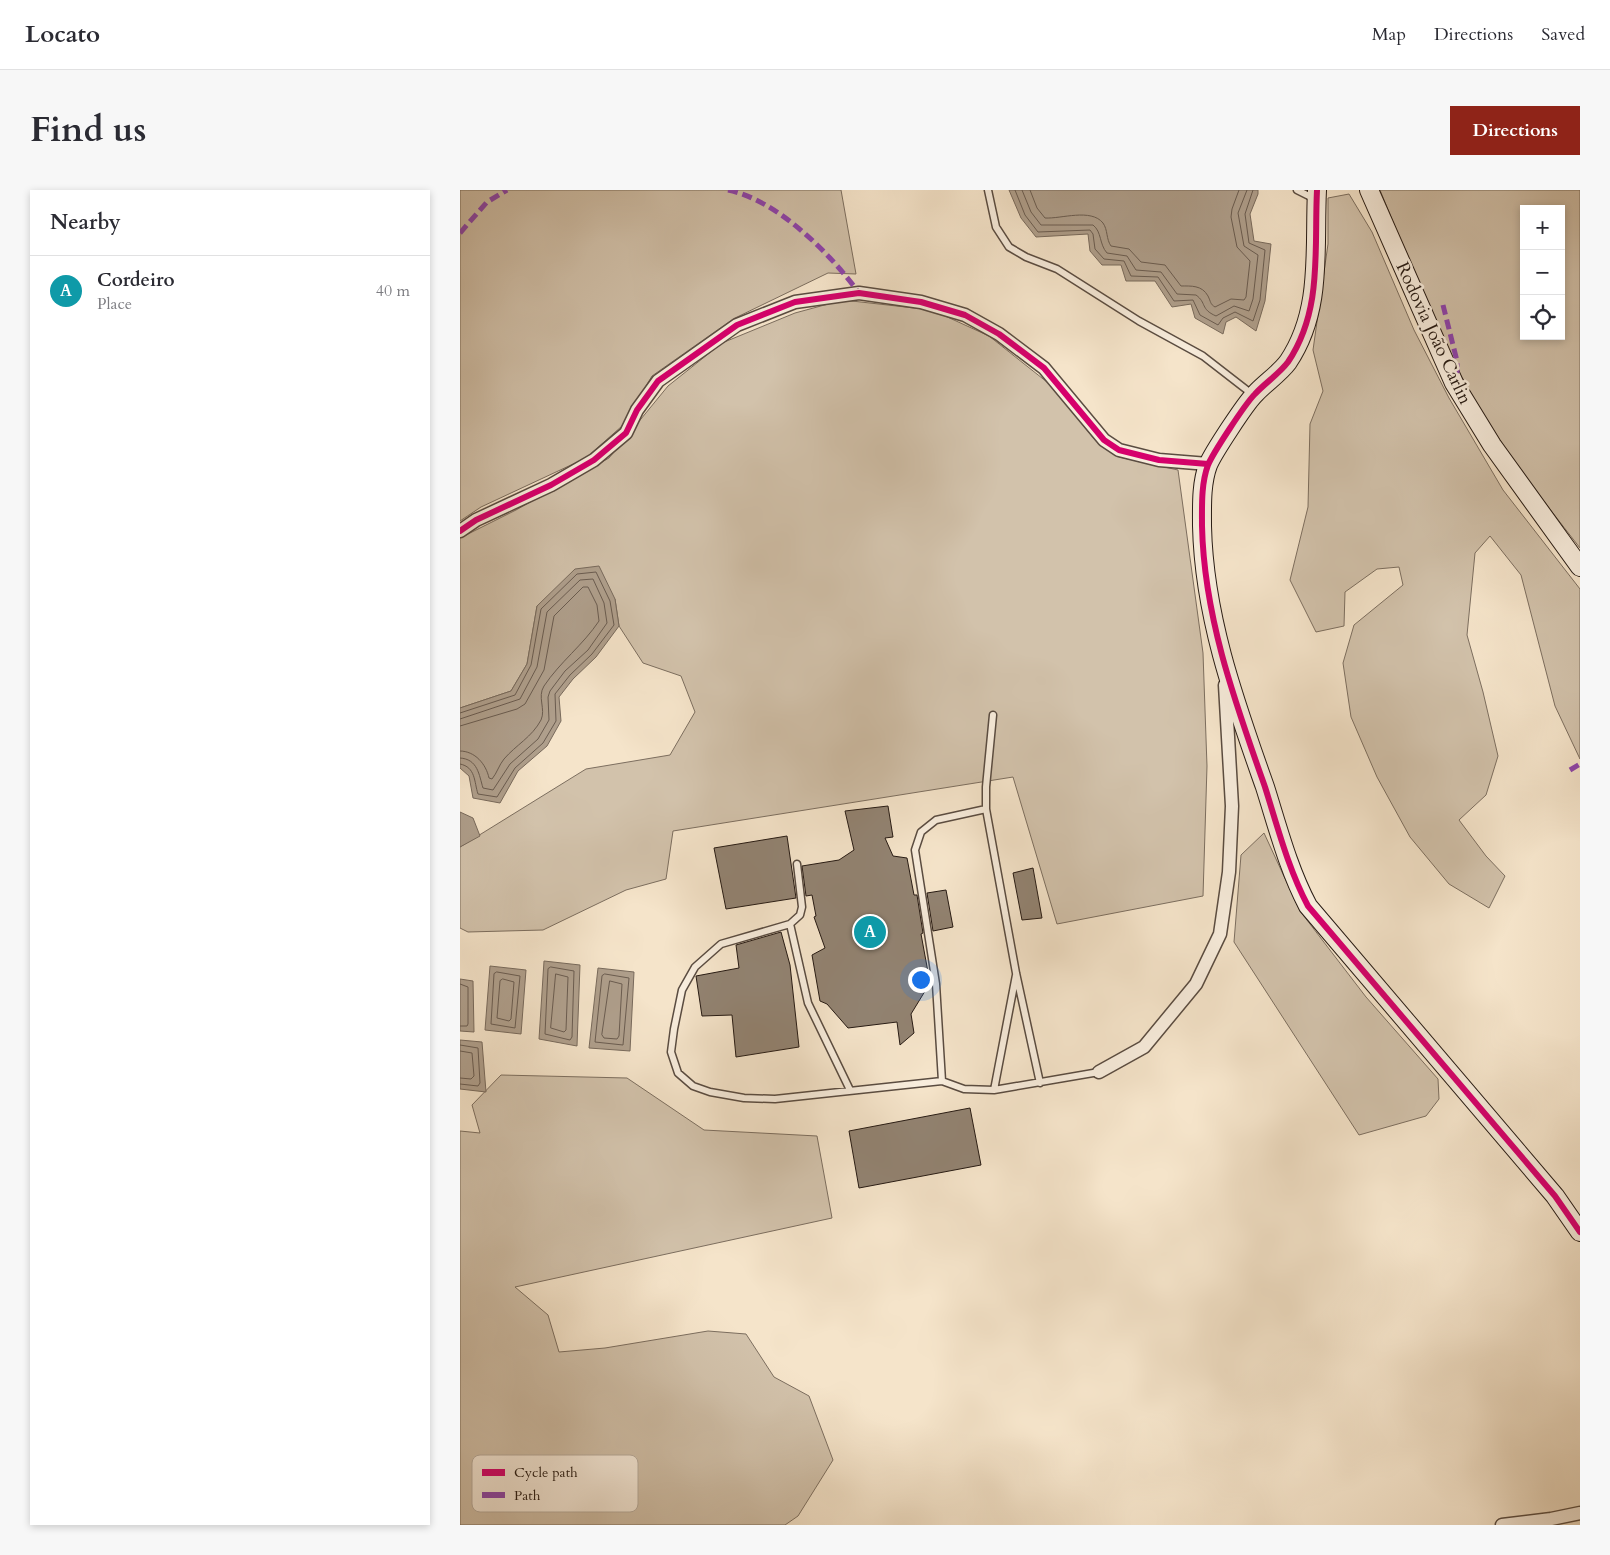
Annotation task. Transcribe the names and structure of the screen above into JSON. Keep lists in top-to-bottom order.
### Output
{
  "streets": {
    "street": ["Rodovia João Carlin"]
  },
  "legend": ["Cycle path", "Path"],
  "page": {
    "header": "Locato",
    "nav": ["Map", "Directions", "Saved"],
    "title": "Find us",
    "buttons": "Directions",
    "heading": "Nearby",
    "map_buttons": ["+", "−"],
    "list": [
      {
        "mark": "A",
        "name": "Cordeiro",
        "note": "Place",
        "value": "40 m"
      }
    ],
    "pins": "A"
  }
}
